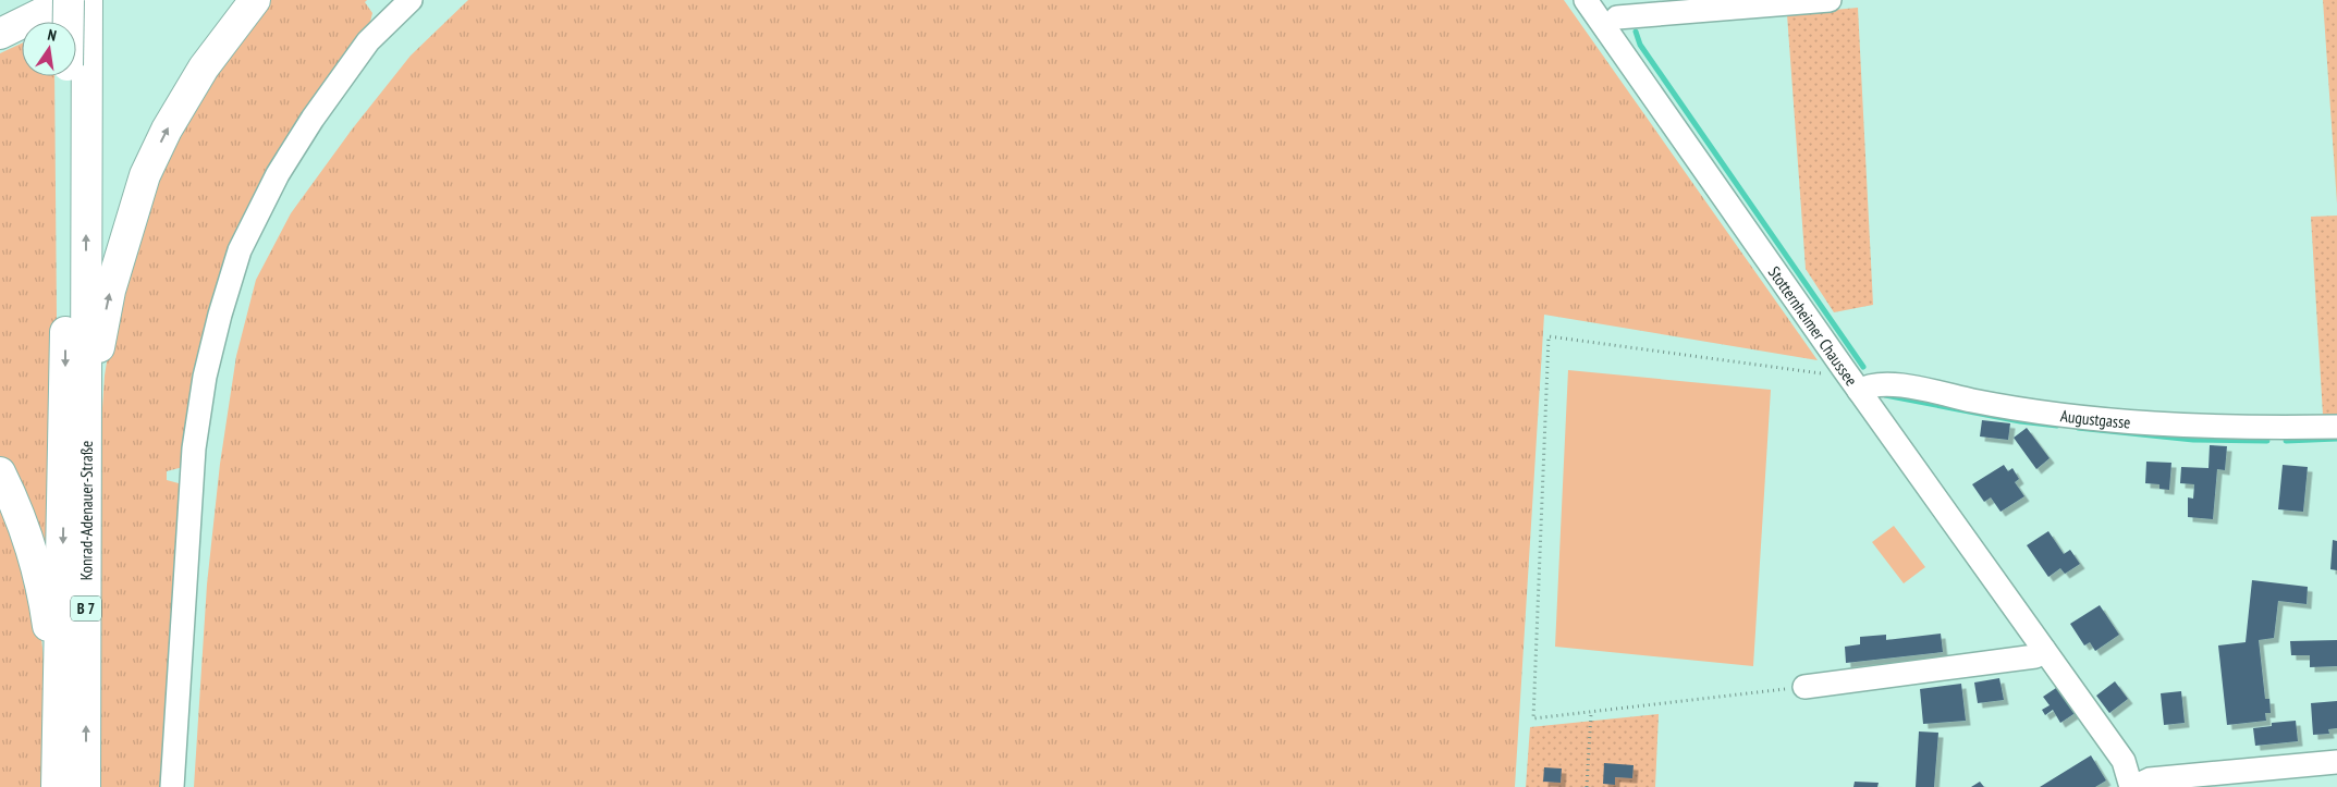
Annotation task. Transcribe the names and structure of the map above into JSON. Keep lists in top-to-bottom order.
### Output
{
  "streets": {
    "highway": ["Konrad-Adenauer-Straße", "B 7"],
    "street": ["Stotternheimer Chaussee", "Augustgasse"]
  },
  "crossings": [
    ["Stotternheimer Chaussee", "Augustgasse"]
  ],
  "north": "top"
}
